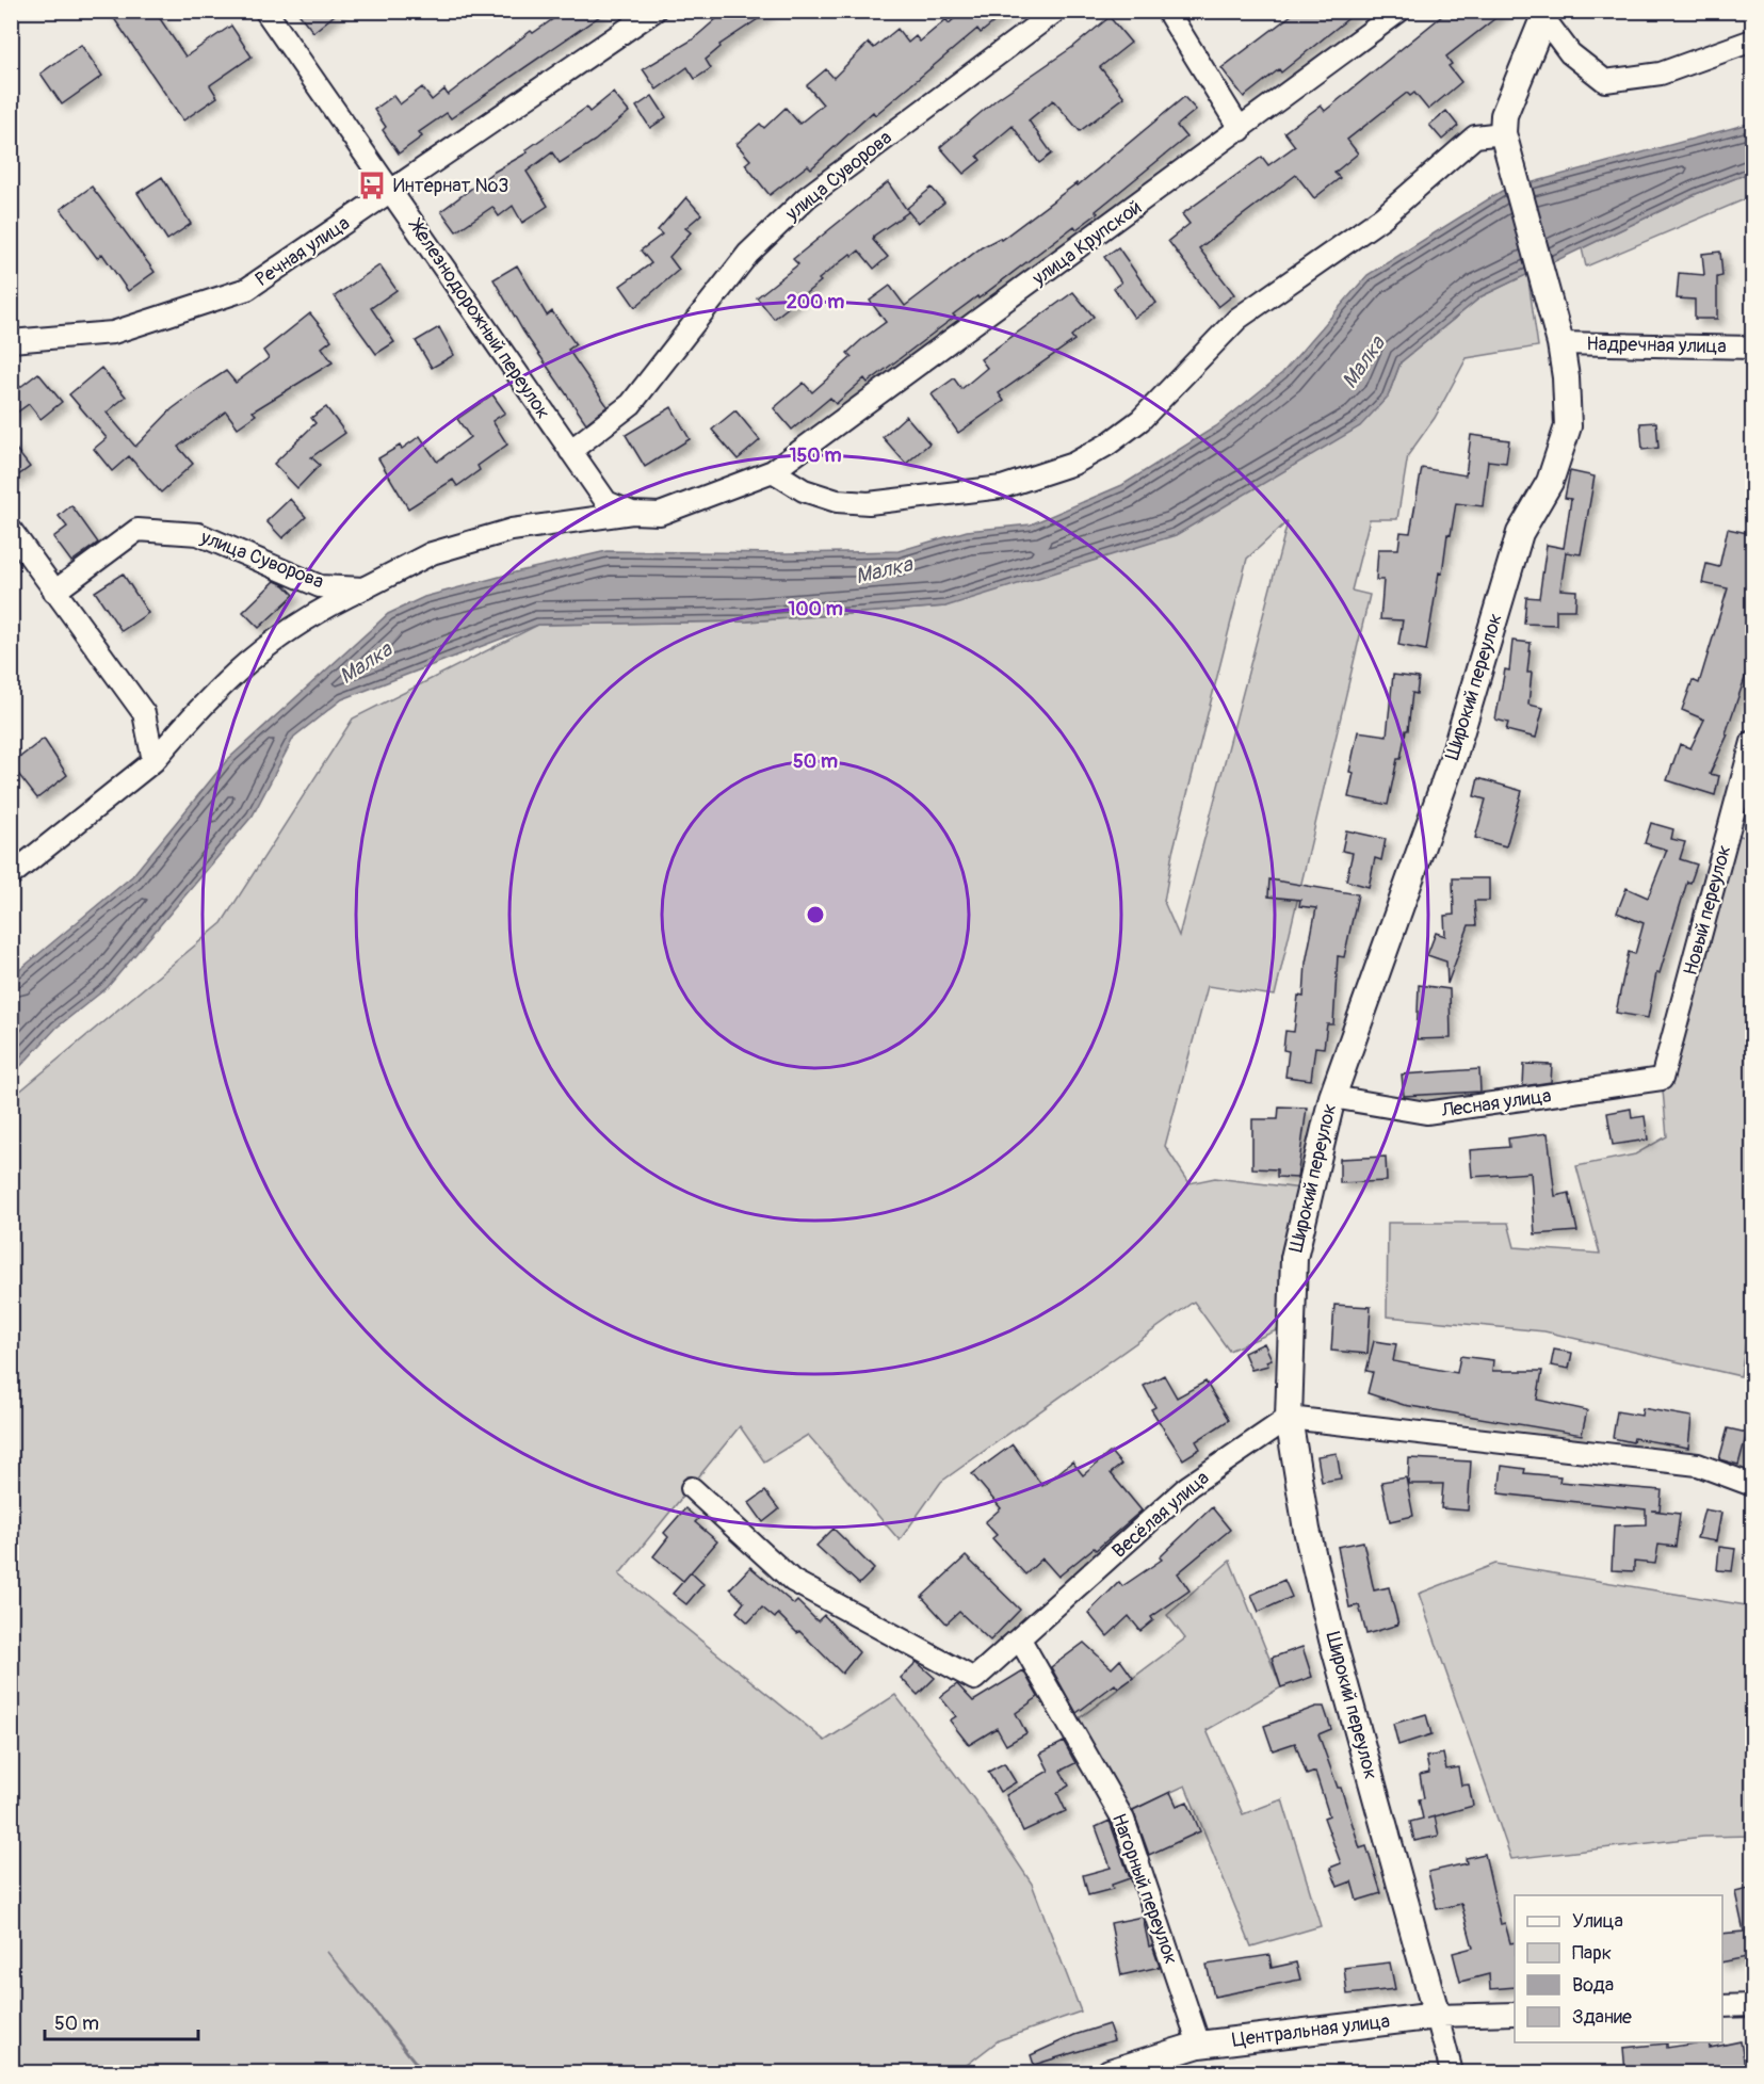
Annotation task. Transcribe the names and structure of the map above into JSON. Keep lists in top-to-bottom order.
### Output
{
  "streets": {
    "street": [
      "улица Суворова",
      "улица Крупской",
      "Речная улица",
      "Железнодорожный переулок",
      "Надречная улица",
      "Широкий переулок",
      "Новый переулок",
      "Лесная улица",
      "Весёлая улица",
      "Нагорный переулок",
      "Центральная улица"
    ]
  },
  "crossings": [
    ["улица Суворова", "Железнодорожный переулок"],
    ["улица Крупской", "Железнодорожный переулок"],
    ["Речная улица", "Железнодорожный переулок"],
    ["Надречная улица", "Широкий переулок"],
    ["Широкий переулок", "Лесная улица"],
    ["Широкий переулок", "Весёлая улица"],
    ["Широкий переулок", "Центральная улица"],
    ["Новый переулок", "Лесная улица"],
    ["Весёлая улица", "Нагорный переулок"],
    ["Нагорный переулок", "Центральная улица"]
  ],
  "water": ["Малка"],
  "places": {
    "bus stop": ["Интернат №3"]
  },
  "legend": [
    "Улица",
    "Парк",
    "Вода",
    "Здание"
  ],
  "scale_bar": "50 m",
  "rings": [
    "200 m",
    "150 m",
    "100 m",
    "50 m"
  ]
}
